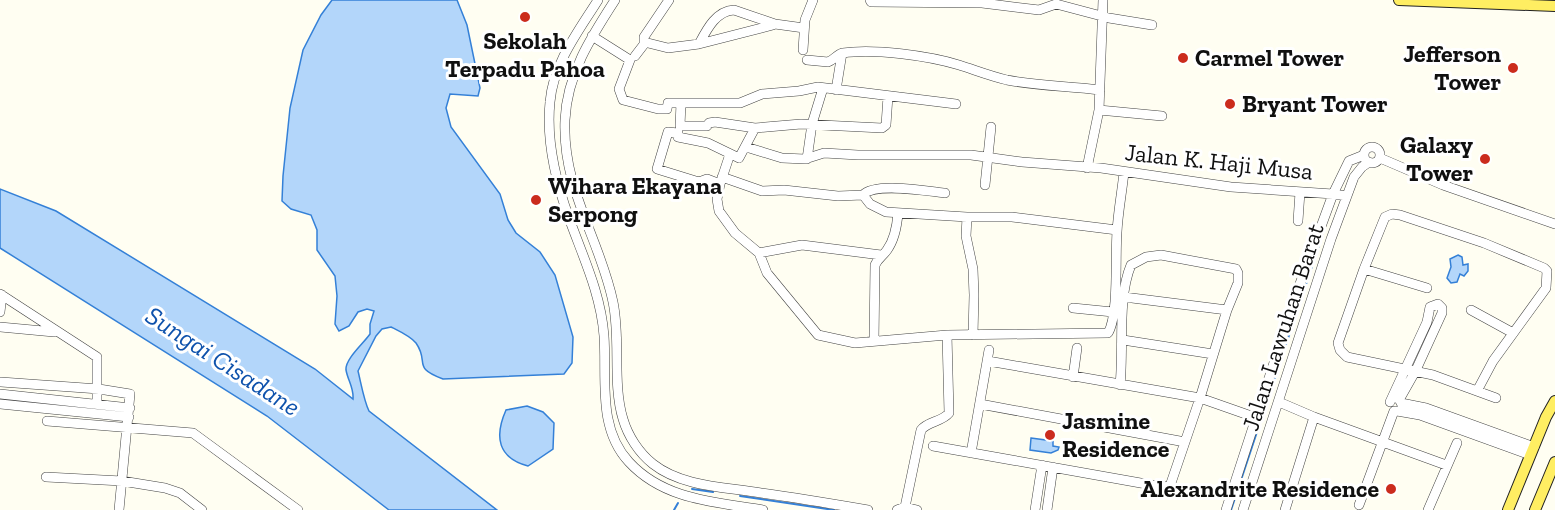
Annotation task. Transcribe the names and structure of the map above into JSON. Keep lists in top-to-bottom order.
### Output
{
  "streets": {
    "street": ["Jalan K. Haji Musa", "Jalan Lawuhan Barat"]
  },
  "crossings": [
    ["Jalan K. Haji Musa", "Jalan Lawuhan Barat"]
  ],
  "water": ["Sungai Cisadane"],
  "places": [
    "Sekolah Terpadu Pahoa",
    "Carmel Tower",
    "Jefferson Tower",
    "Bryant Tower",
    "Galaxy Tower",
    "Wihara Ekayana Serpong",
    "Jasmine Residence",
    "Alexandrite Residence"
  ]
}
